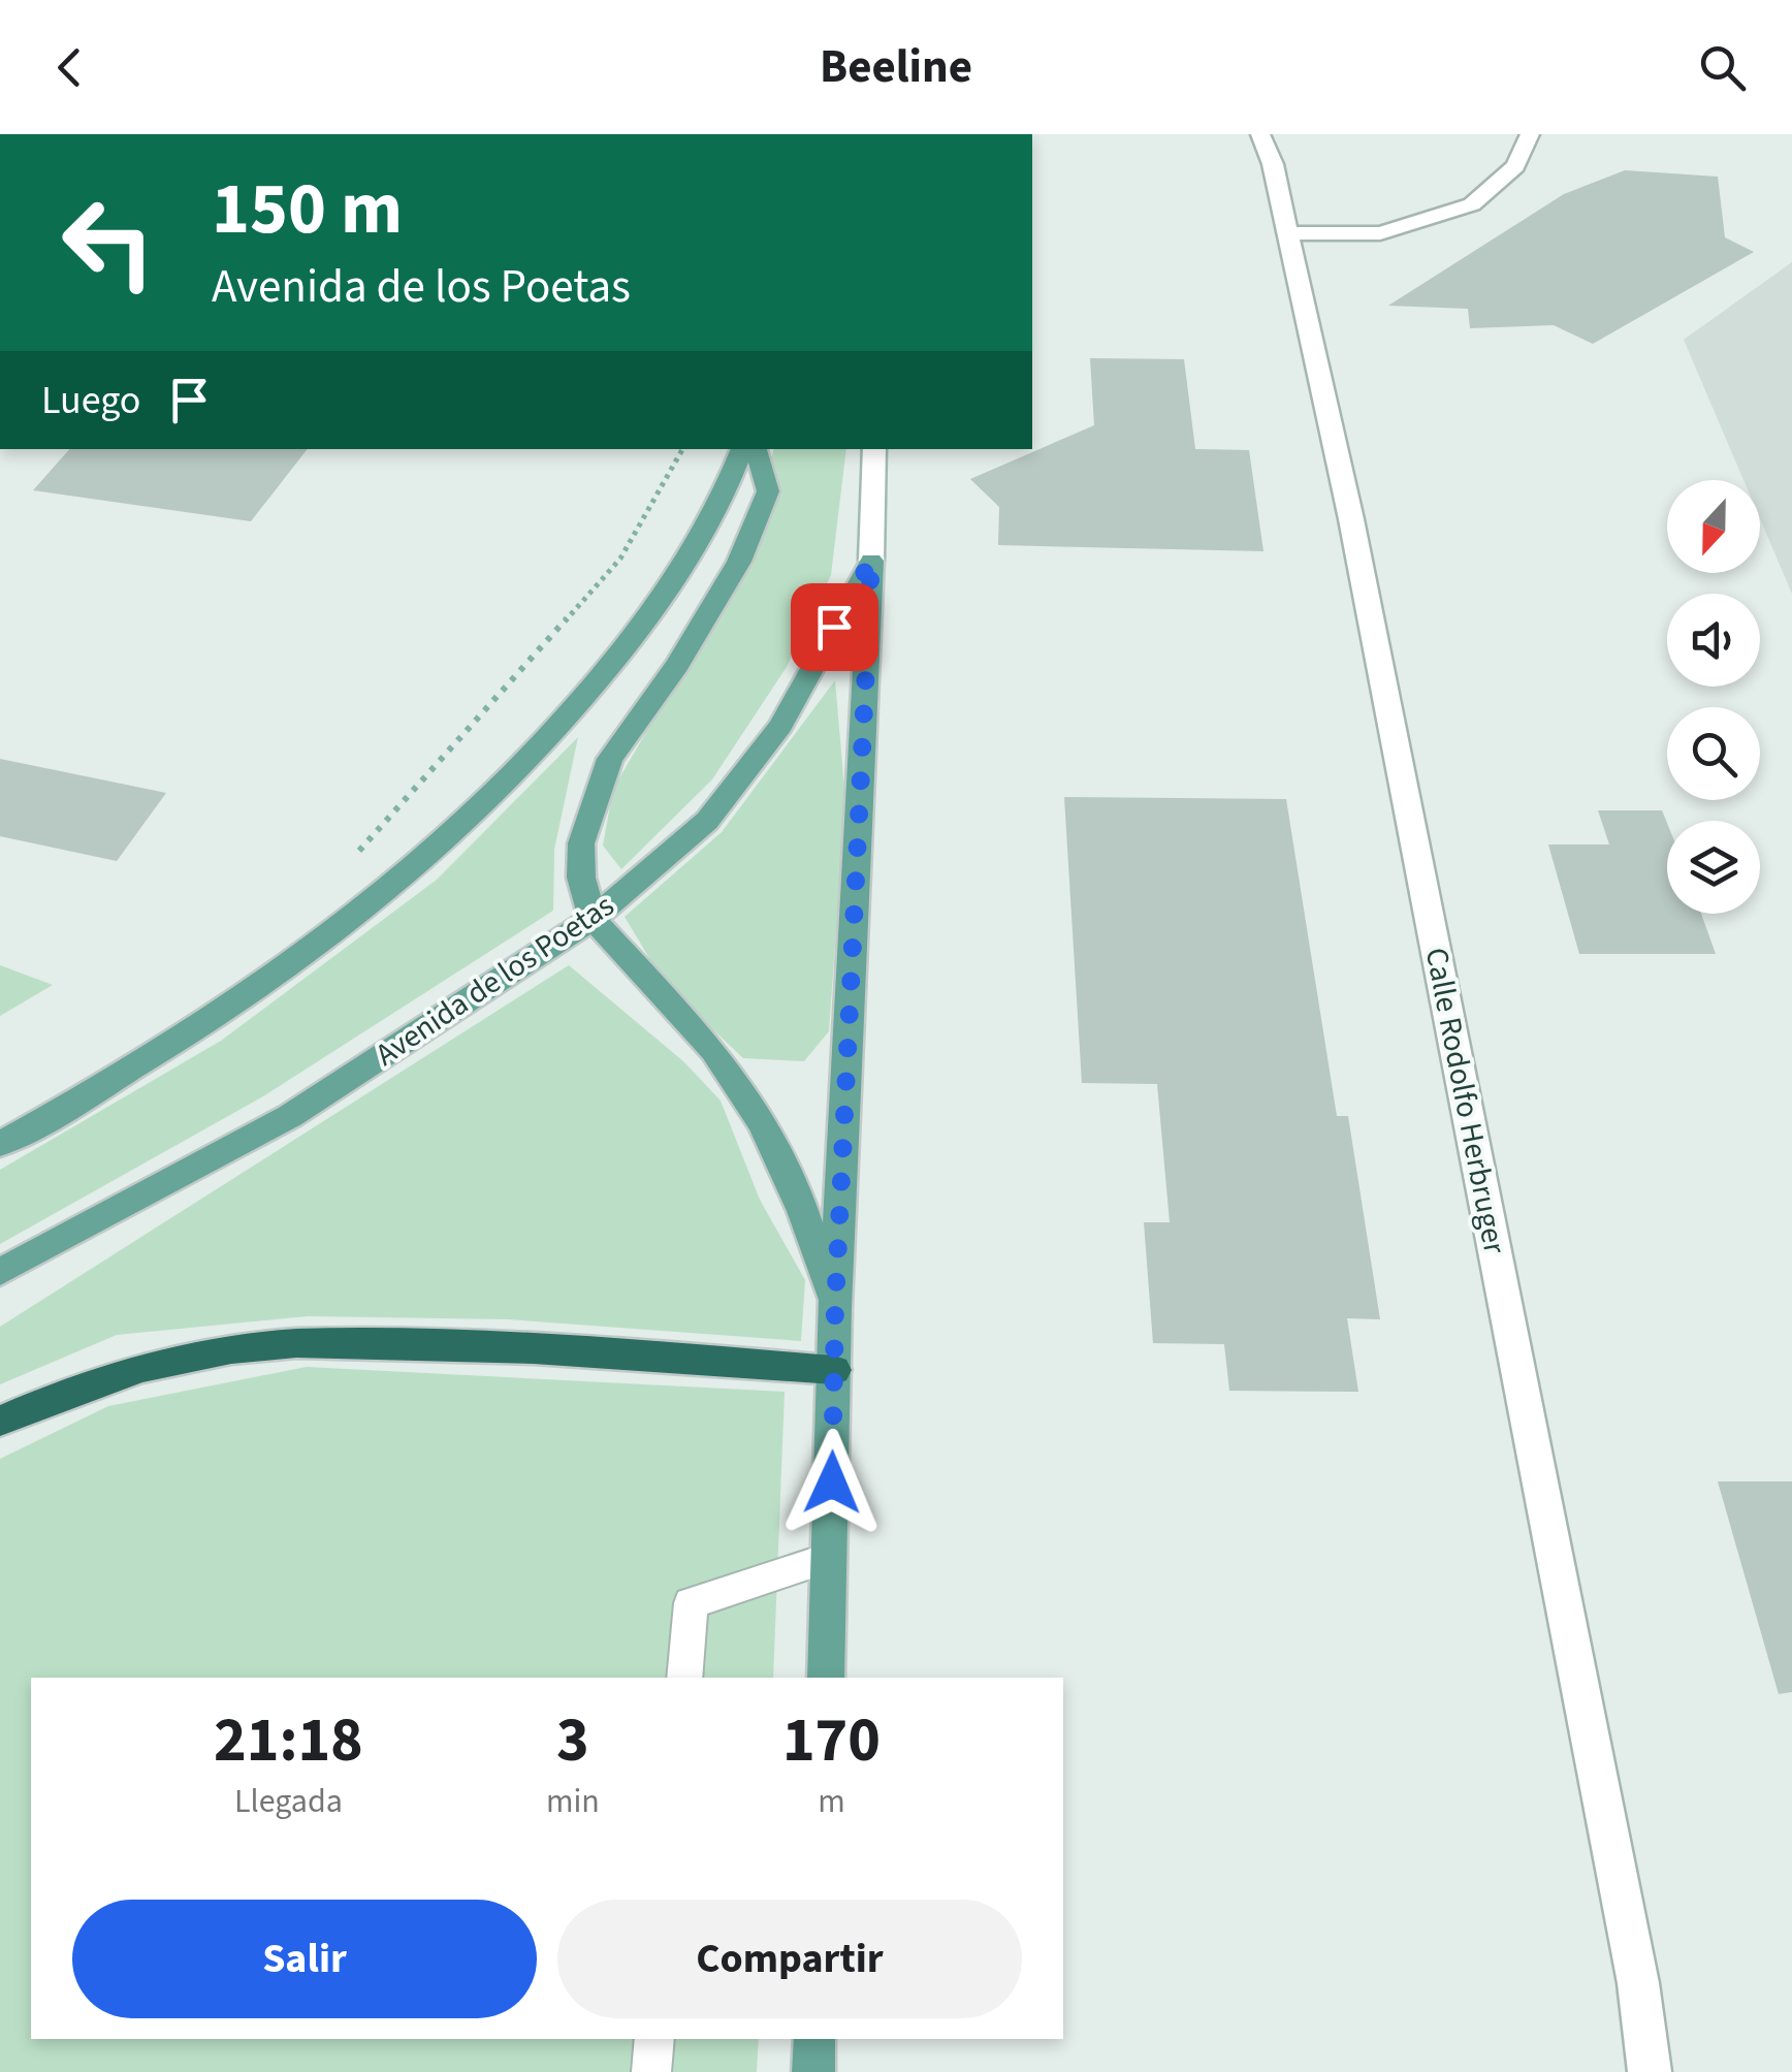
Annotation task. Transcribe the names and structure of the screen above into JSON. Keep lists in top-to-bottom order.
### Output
{
  "streets": {
    "main road": ["Avenida de los Poetas"],
    "street": ["Calle Rodolfo Herbruger"]
  },
  "north": "bottom",
  "page": {
    "header": "Beeline",
    "turn": ["150 m", "Avenida de los Poetas"],
    "then": "Luego",
    "eta": [
      "21:18",
      "Llegada",
      "3",
      "min",
      "170",
      "m"
    ],
    "buttons": ["Salir", "Compartir"]
  }
}
